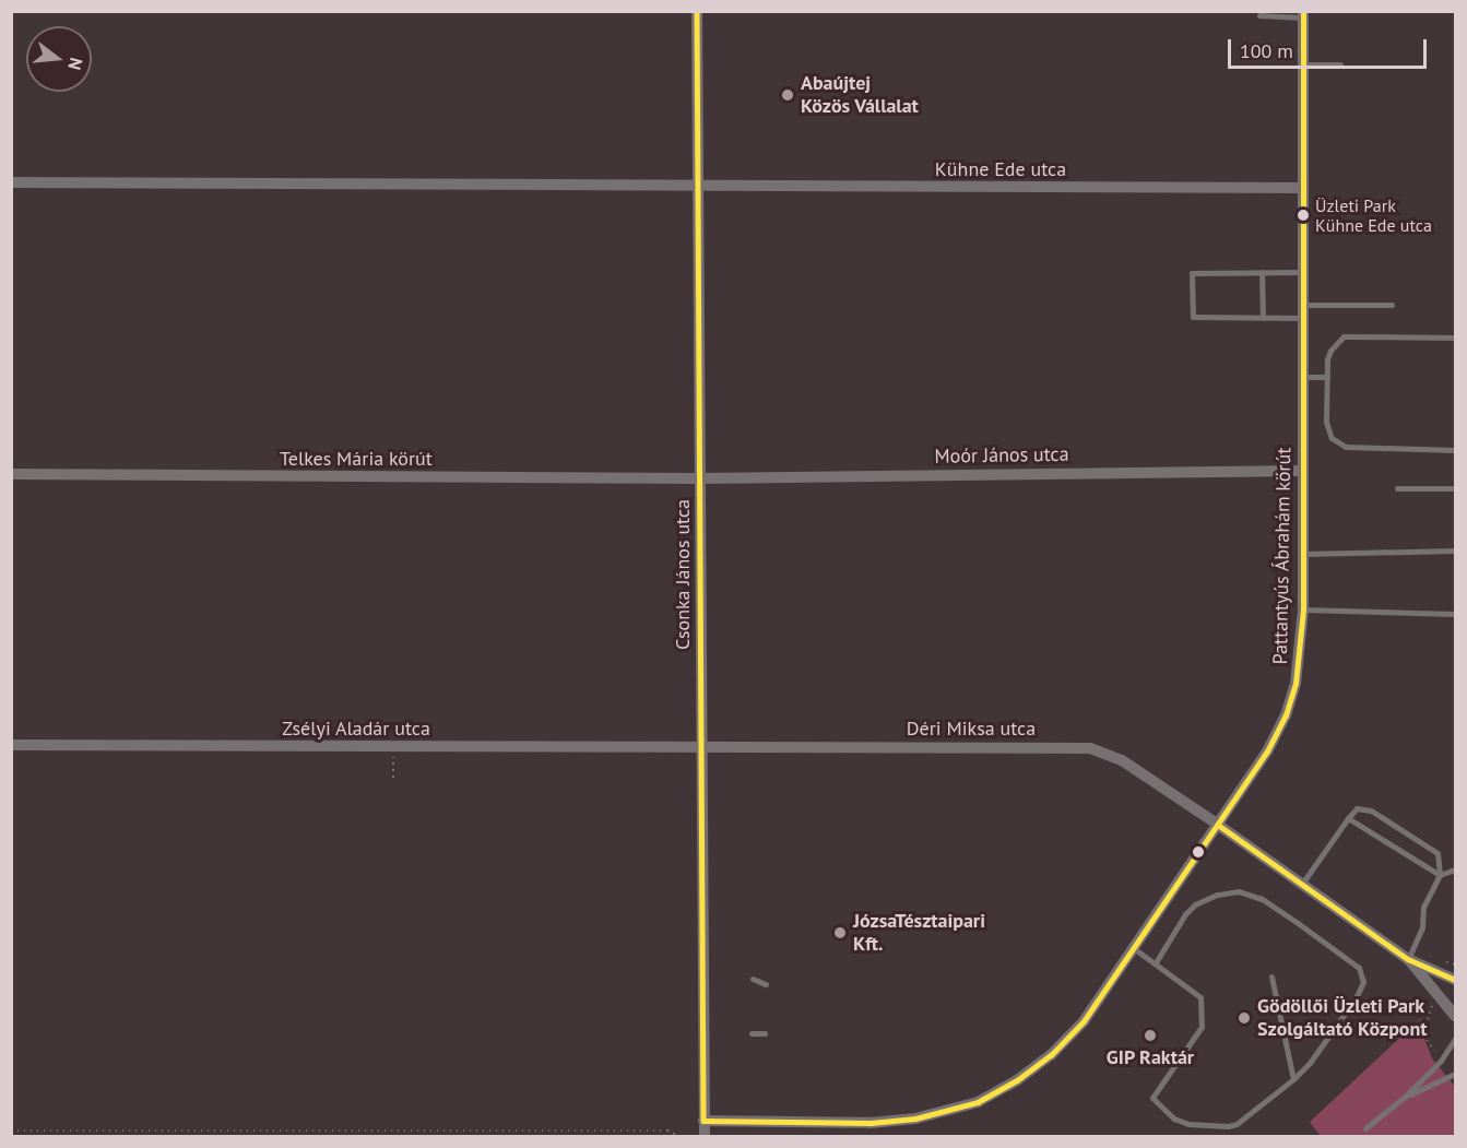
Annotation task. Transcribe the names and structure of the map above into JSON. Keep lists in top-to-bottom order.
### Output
{
  "streets": {
    "street": [
      "Kühne Ede utca",
      "Moór János utca",
      "Telkes Mária körút",
      "Pattantyús Ábrahám körút",
      "Csonka János utca",
      "Zsélyi Aladár utca",
      "Déri Miksa utca"
    ]
  },
  "crossings": [
    ["Kühne Ede utca", "Pattantyús Ábrahám körút"],
    ["Kühne Ede utca", "Csonka János utca"],
    ["Moór János utca", "Telkes Mária körút"],
    ["Moór János utca", "Pattantyús Ábrahám körút"],
    ["Moór János utca", "Csonka János utca"],
    ["Telkes Mária körút", "Csonka János utca"],
    ["Pattantyús Ábrahám körút", "Csonka János utca"],
    ["Pattantyús Ábrahám körút", "Déri Miksa utca"],
    ["Csonka János utca", "Zsélyi Aladár utca"],
    ["Csonka János utca", "Déri Miksa utca"],
    ["Zsélyi Aladár utca", "Déri Miksa utca"]
  ],
  "places": [
    "Abaújtej Közös Vállalat",
    "Üzleti Park Kühne Ede utca",
    "JózsaTésztaipari Kft.",
    "Gödöllői Üzleti Park Szolgáltató Központ",
    "GIP Raktár"
  ],
  "scale_bar": "100 m",
  "north": "right"
}
